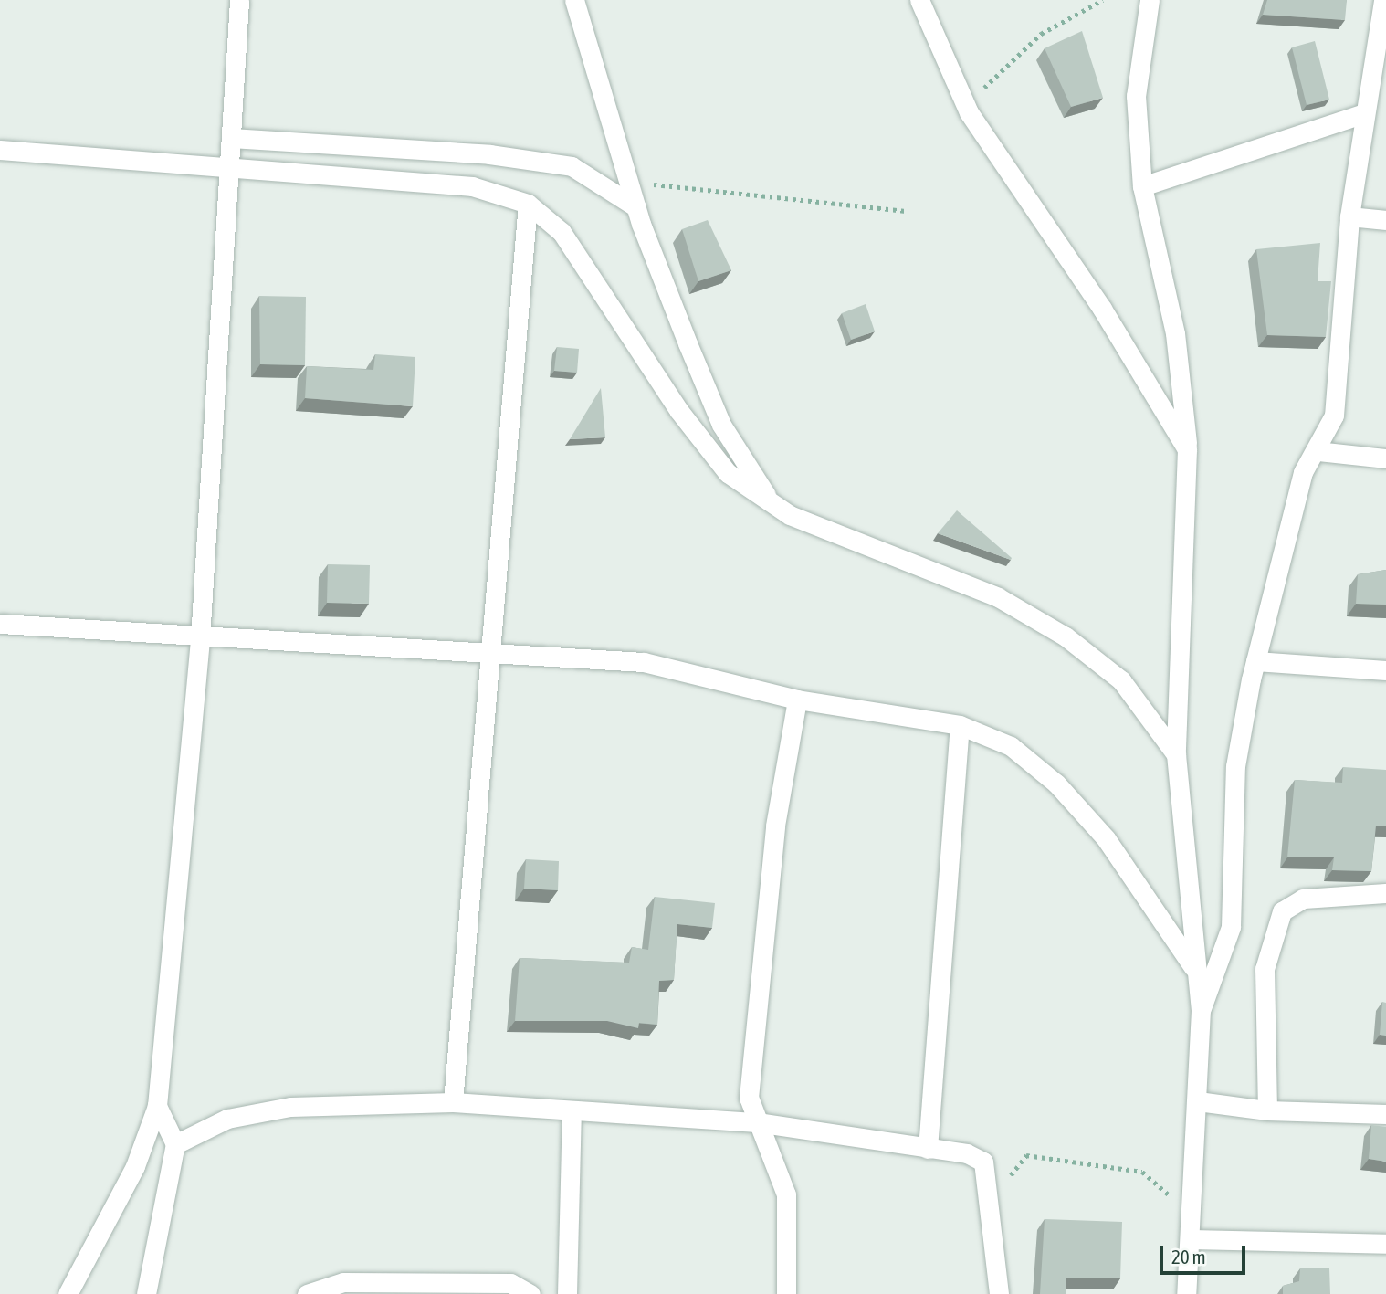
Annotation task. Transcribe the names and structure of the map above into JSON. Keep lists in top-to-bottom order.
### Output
{
  "scale_bar": "20 m"
}
